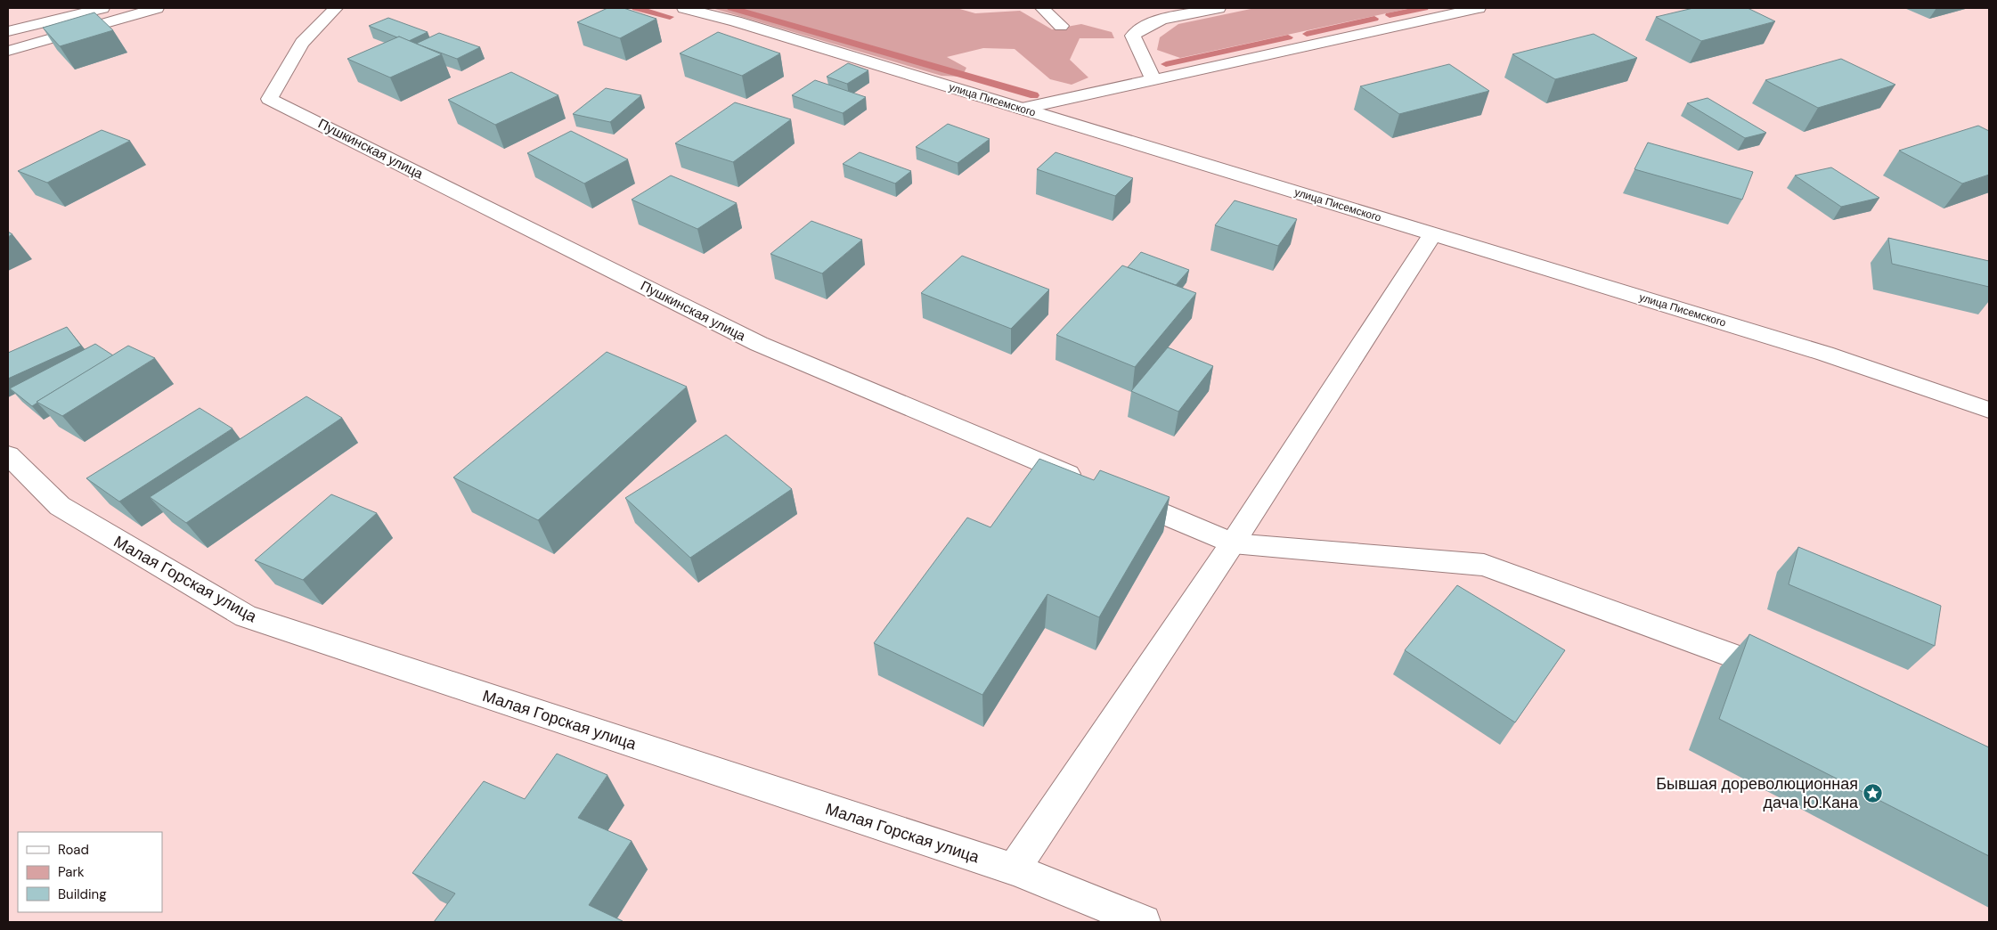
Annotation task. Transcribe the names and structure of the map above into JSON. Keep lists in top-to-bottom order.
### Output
{
  "streets": {
    "street": ["улица Писемского", "Пушкинская улица", "Малая Горская улица"]
  },
  "places": {
    "place": ["Бывшая дореволюционная дача Ю.Кана"]
  },
  "legend": ["Road", "Park", "Building"]
}
